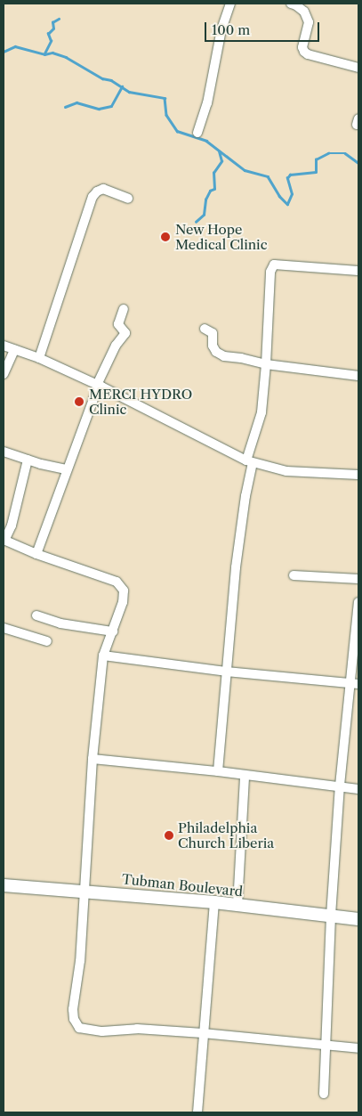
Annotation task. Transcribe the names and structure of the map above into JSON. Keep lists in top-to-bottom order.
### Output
{
  "streets": {
    "highway": ["Tubman Boulevard"]
  },
  "places": ["New Hope Medical Clinic", "MERCI HYDRO Clinic", "Philadelphia Church Liberia"],
  "scale_bar": "100 m"
}
